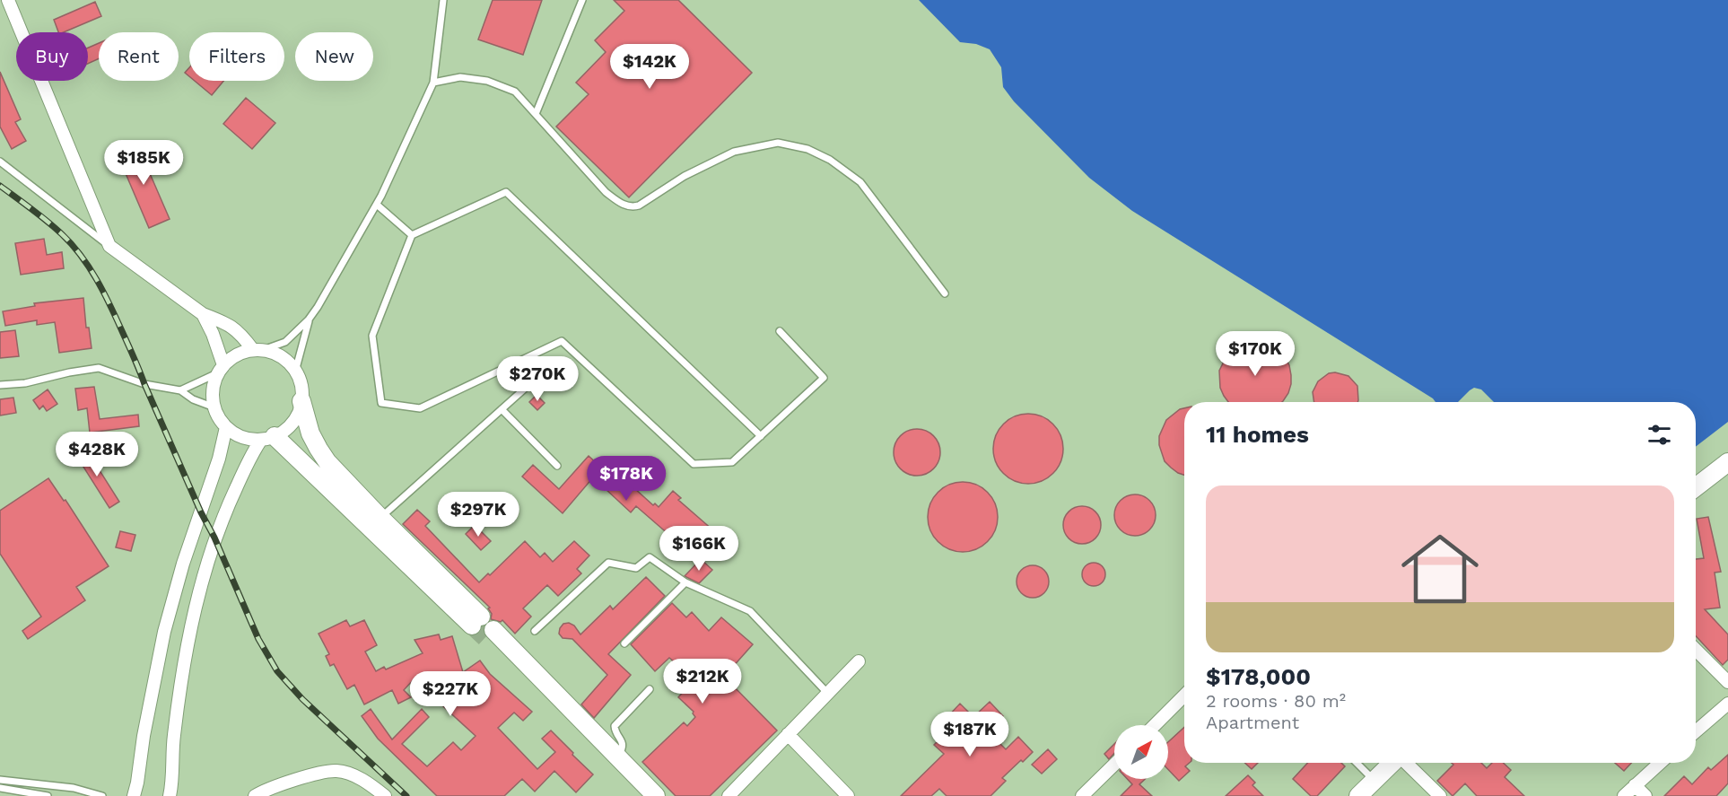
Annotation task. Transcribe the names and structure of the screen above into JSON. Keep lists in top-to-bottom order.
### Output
{
  "north": "top right",
  "page": {
    "chip": [
      "Buy",
      "Rent",
      "Filters",
      "New"
    ],
    "price": [
      "$142K",
      "$185K",
      "$170K",
      "$270K",
      "$428K",
      "$178K",
      "$297K",
      "$166K",
      "$212K",
      "$227K",
      "$187K"
    ],
    "heading": "11 homes",
    "list": [
      {
        "name": "$178,000",
        "note": "2 rooms · 80 m² · Apartment"
      }
    ]
  }
}
